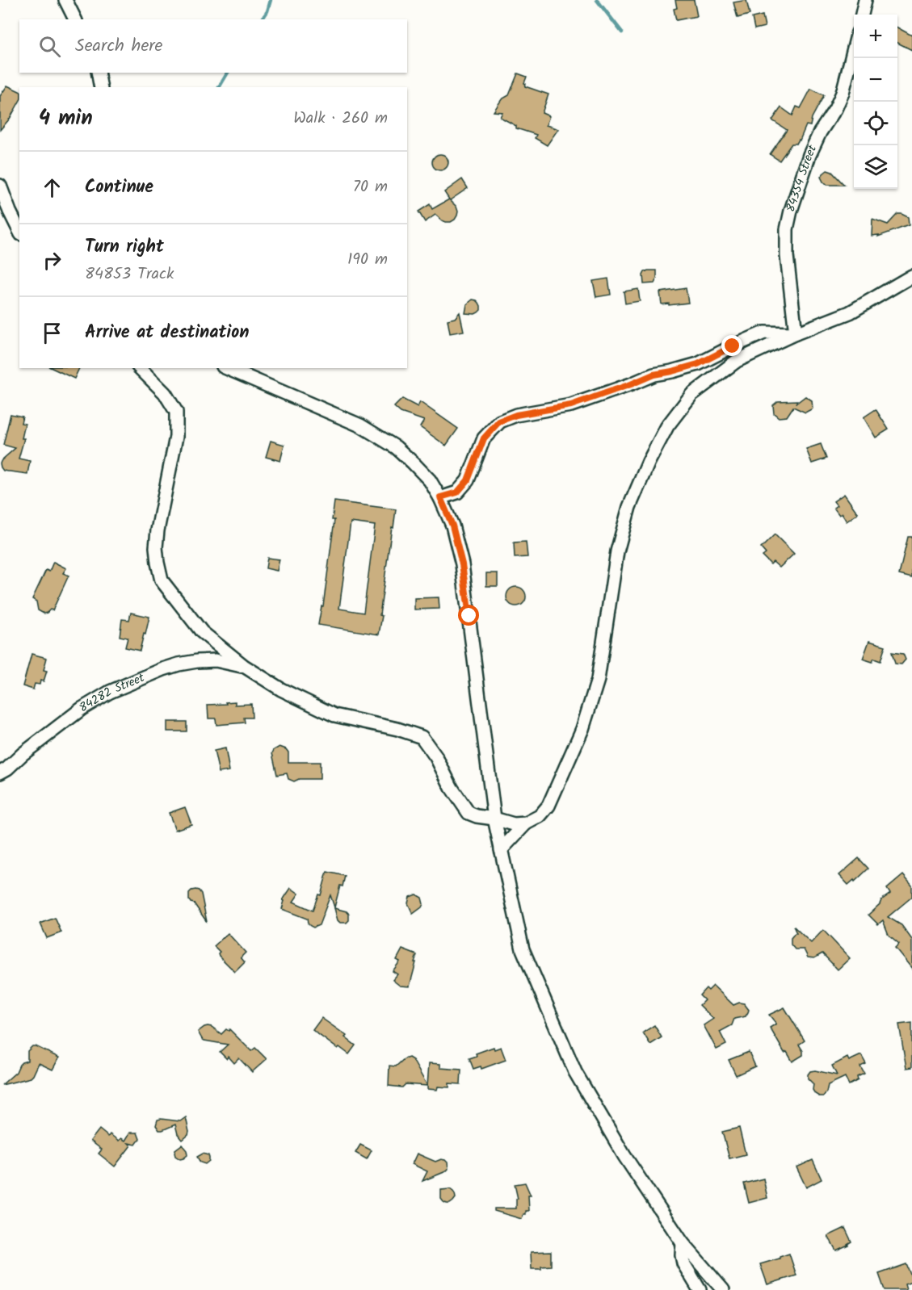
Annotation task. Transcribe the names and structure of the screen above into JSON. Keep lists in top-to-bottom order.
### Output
{
  "streets": {
    "street": ["84354 Street", "84282 Street"]
  },
  "page": {
    "map_buttons": ["+", "−"],
    "search": "Search here",
    "heading": ["4 min", "Walk · 260 m"],
    "list": [
      ["Continue", "70 m"],
      ["Turn right", "84853 Track", "190 m"],
      "Arrive at destination"
    ]
  }
}
